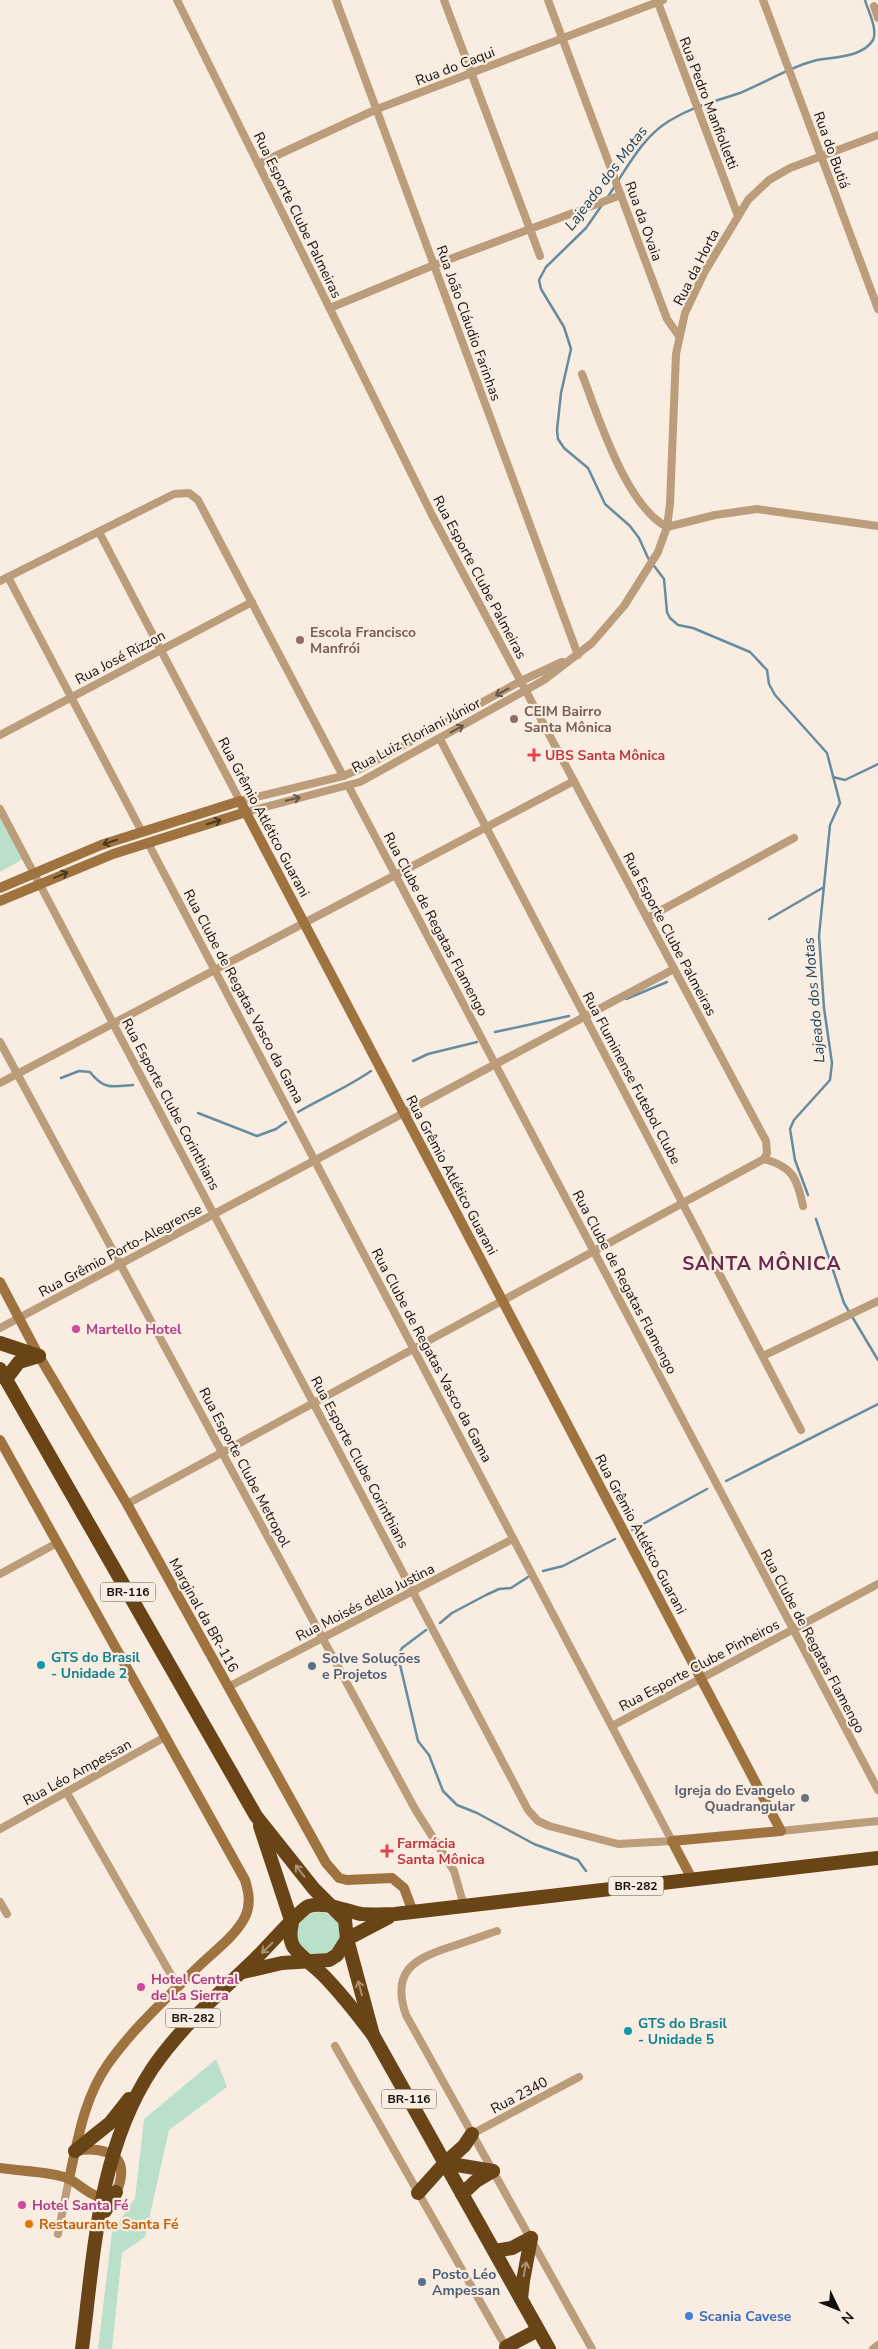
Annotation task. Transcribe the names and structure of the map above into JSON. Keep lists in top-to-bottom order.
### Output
{
  "streets": {
    "highway": ["BR-116", "BR-282"],
    "street": [
      "Rua do Caqui",
      "Rua Pedro Manfiolletti",
      "Rua do Butiá",
      "Rua Esporte Clube Palmeiras",
      "Rua da Ovaia",
      "Rua da Horta",
      "Rua João Cláudio Farinhas",
      "Rua José Rizzon",
      "Rua Luiz Floriani Júnior",
      "Rua Grêmio Atlético Guarani",
      "Rua Clube de Regatas Flamengo",
      "Rua Clube de Regatas Vasco da Gama",
      "Rua Fluminense Futebol Clube",
      "Rua Esporte Clube Corinthians",
      "Rua Grêmio Porto-Alegrense",
      "Rua Esporte Clube Metropol",
      "Rua Moisés della Justina",
      "Marginal da BR-116",
      "Rua Esporte Clube Pinheiros",
      "Rua Léo Ampessan",
      "Rua 2340"
    ]
  },
  "crossings": [
    ["Rua do Caqui", "Rua Pedro Manfiolletti"],
    ["Rua do Caqui", "Rua Esporte Clube Palmeiras"],
    ["Rua do Caqui", "Rua da Ovaia"],
    ["Rua do Caqui", "Rua João Cláudio Farinhas"],
    ["Rua Pedro Manfiolletti", "Rua da Horta"],
    ["Rua do Butiá", "Rua da Horta"],
    ["Rua Esporte Clube Palmeiras", "Rua Luiz Floriani Júnior"],
    ["Rua Esporte Clube Palmeiras", "Rua Grêmio Porto-Alegrense"],
    ["Rua da Ovaia", "Rua da Horta"],
    ["Rua da Horta", "Rua Luiz Floriani Júnior"],
    ["Rua João Cláudio Farinhas", "Rua Luiz Floriani Júnior"],
    ["Rua José Rizzon", "Rua Grêmio Atlético Guarani"],
    ["Rua Luiz Floriani Júnior", "Rua Grêmio Atlético Guarani"],
    ["Rua Luiz Floriani Júnior", "Rua Clube de Regatas Flamengo"],
    ["Rua Luiz Floriani Júnior", "Rua Clube de Regatas Vasco da Gama"],
    ["Rua Luiz Floriani Júnior", "Rua Fluminense Futebol Clube"],
    ["Rua Luiz Floriani Júnior", "Rua Esporte Clube Corinthians"],
    ["Rua Grêmio Atlético Guarani", "Rua Esporte Clube Corinthians"],
    ["Rua Grêmio Atlético Guarani", "Rua Grêmio Porto-Alegrense"],
    ["Rua Grêmio Atlético Guarani", "Rua Esporte Clube Pinheiros"],
    ["Rua Clube de Regatas Flamengo", "Rua Grêmio Porto-Alegrense"],
    ["Rua Clube de Regatas Flamengo", "Rua Esporte Clube Pinheiros"],
    ["Rua Clube de Regatas Vasco da Gama", "Rua Esporte Clube Corinthians"],
    ["Rua Clube de Regatas Vasco da Gama", "Rua Grêmio Porto-Alegrense"],
    ["Rua Clube de Regatas Vasco da Gama", "Rua Moisés della Justina"],
    ["Rua Clube de Regatas Vasco da Gama", "Rua Esporte Clube Pinheiros"],
    ["Rua Clube de Regatas Vasco da Gama", "BR-282"],
    ["Rua Fluminense Futebol Clube", "Rua Grêmio Porto-Alegrense"],
    ["Rua Esporte Clube Corinthians", "Rua Grêmio Porto-Alegrense"],
    ["Rua Esporte Clube Corinthians", "Rua Moisés della Justina"],
    ["Rua Grêmio Porto-Alegrense", "Rua Esporte Clube Metropol"],
    ["Rua Grêmio Porto-Alegrense", "Marginal da BR-116"],
    ["Rua Esporte Clube Metropol", "Rua Moisés della Justina"],
    ["Rua Esporte Clube Metropol", "BR-282"],
    ["BR-116", "BR-282"],
    ["Rua Moisés della Justina", "Marginal da BR-116"],
    ["Marginal da BR-116", "BR-282"]
  ],
  "districts": ["SANTA MÔNICA"],
  "water": ["Lajeado dos Motas"],
  "places": {
    "other": [
      "Escola Francisco Manfrói",
      "CEIM Bairro Santa Mônica",
      "Martello Hotel",
      "GTS do Brasil - Unidade 2",
      "Solve Soluções e Projetos",
      "Igreja do Evangelo Quadrangular",
      "Hotel Central de La Sierra",
      "GTS do Brasil - Unidade 5",
      "Hotel Santa Fé",
      "Restaurante Santa Fé",
      "Posto Léo Ampessan",
      "Scania Cavese"
    ],
    "health": ["UBS Santa Mônica", "Farmácia Santa Mônica"]
  },
  "north": "bottom right"
}
